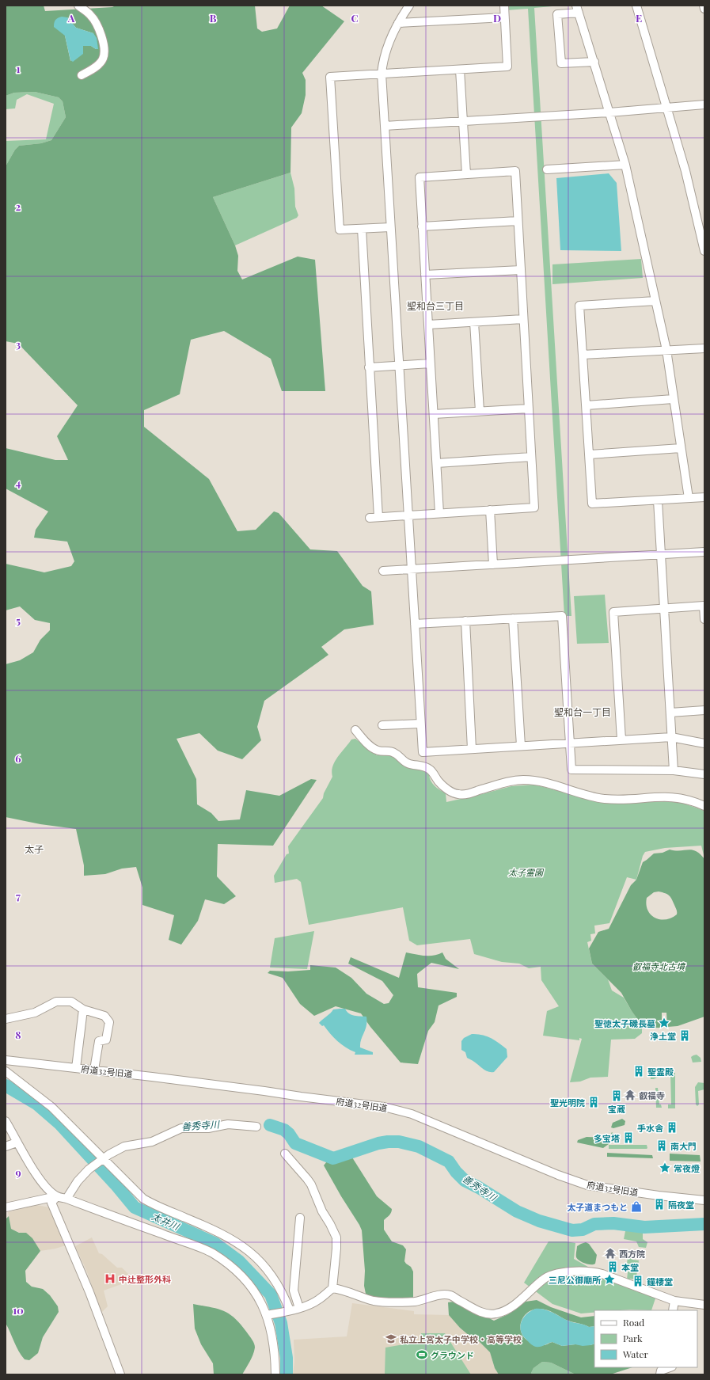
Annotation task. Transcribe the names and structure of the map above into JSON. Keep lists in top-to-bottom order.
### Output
{
  "streets": {
    "street": ["府道32号旧道"]
  },
  "districts": ["聖和台三丁目", "聖和台一丁目", "太子"],
  "water": ["善秀寺川", "太井川"],
  "parks": ["太子霊園", "叡福寺北古墳"],
  "places": {
    "place": ["聖徳太子磯長墓", "常夜燈", "三尼公御廟所"],
    "building": [
      "浄土堂",
      "聖霊殿",
      "宝蔵",
      "聖光明院",
      "手水舎",
      "多宝塔",
      "南大門",
      "隔夜堂",
      "本堂",
      "鐘棲堂"
    ],
    "temple": ["叡福寺", "西方院"],
    "shop": ["太子道まつもと"],
    "hospital": ["中辻整形外科"],
    "school or university": ["私立上宮太子中学校・高等学校"],
    "sports": ["グラウンド"]
  },
  "legend": ["Road", "Park", "Water"],
  "grid": {
    "columns": [
      "A",
      "B",
      "C",
      "D",
      "E"
    ],
    "rows": [
      "1",
      "2",
      "3",
      "4",
      "5",
      "6",
      "7",
      "8",
      "9",
      "10"
    ]
  }
}
